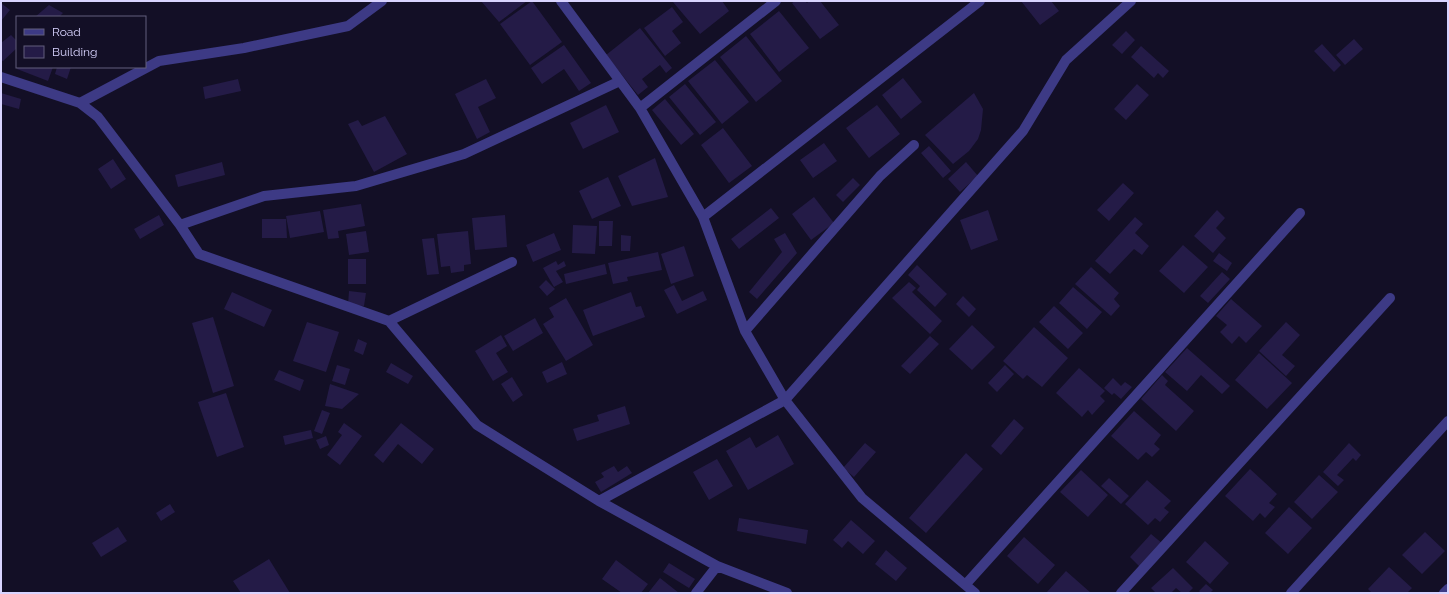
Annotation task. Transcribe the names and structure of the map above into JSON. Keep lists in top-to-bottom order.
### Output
{
  "legend": ["Road", "Building"]
}
